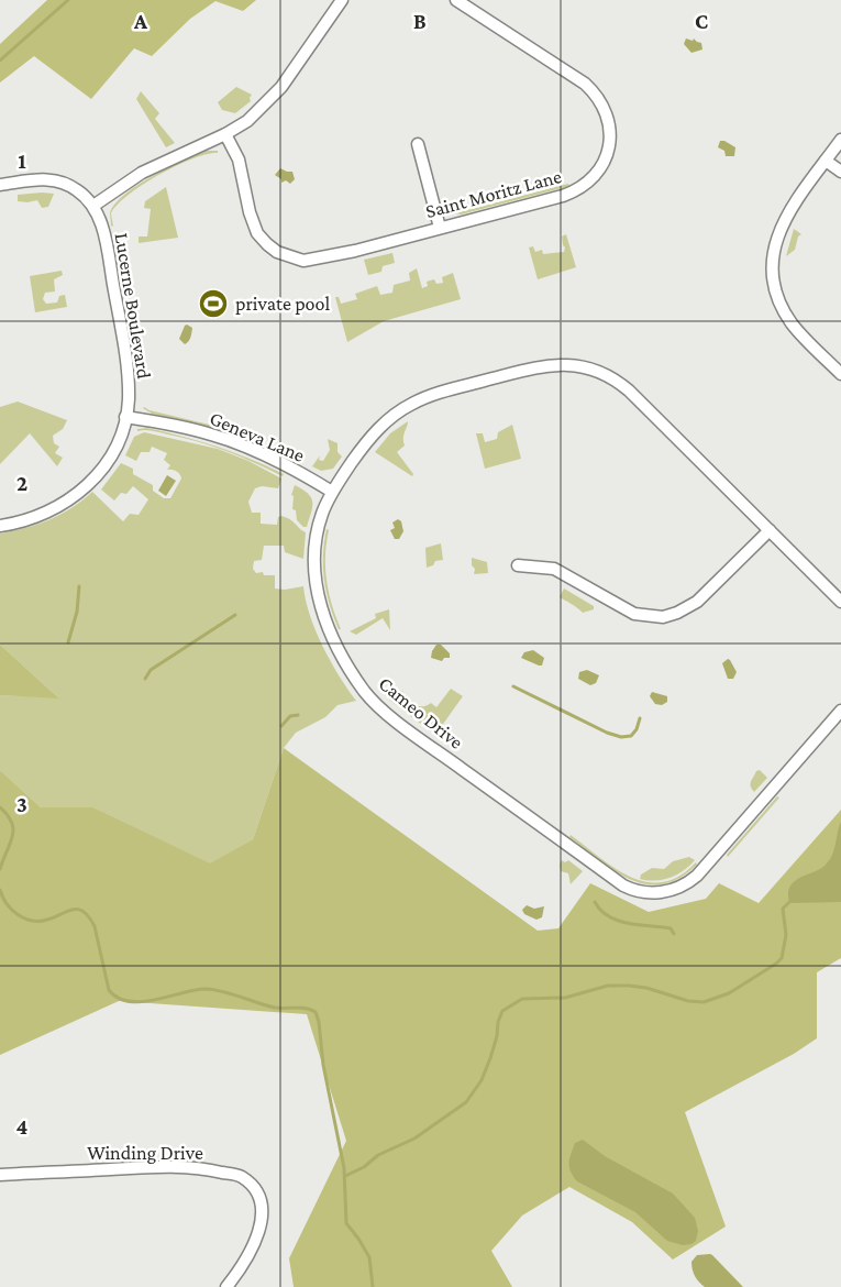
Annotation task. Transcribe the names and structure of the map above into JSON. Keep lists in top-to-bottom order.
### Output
{
  "streets": {
    "street": [
      "Saint Moritz Lane",
      "Lucerne Boulevard",
      "Geneva Lane",
      "Cameo Drive",
      "Winding Drive"
    ]
  },
  "crossings": [
    ["Lucerne Boulevard", "Geneva Lane"],
    ["Geneva Lane", "Cameo Drive"]
  ],
  "places": {
    "sports": ["private pool"]
  },
  "grid": {
    "columns": ["A", "B", "C"],
    "rows": [
      "1",
      "2",
      "3",
      "4"
    ]
  }
}
